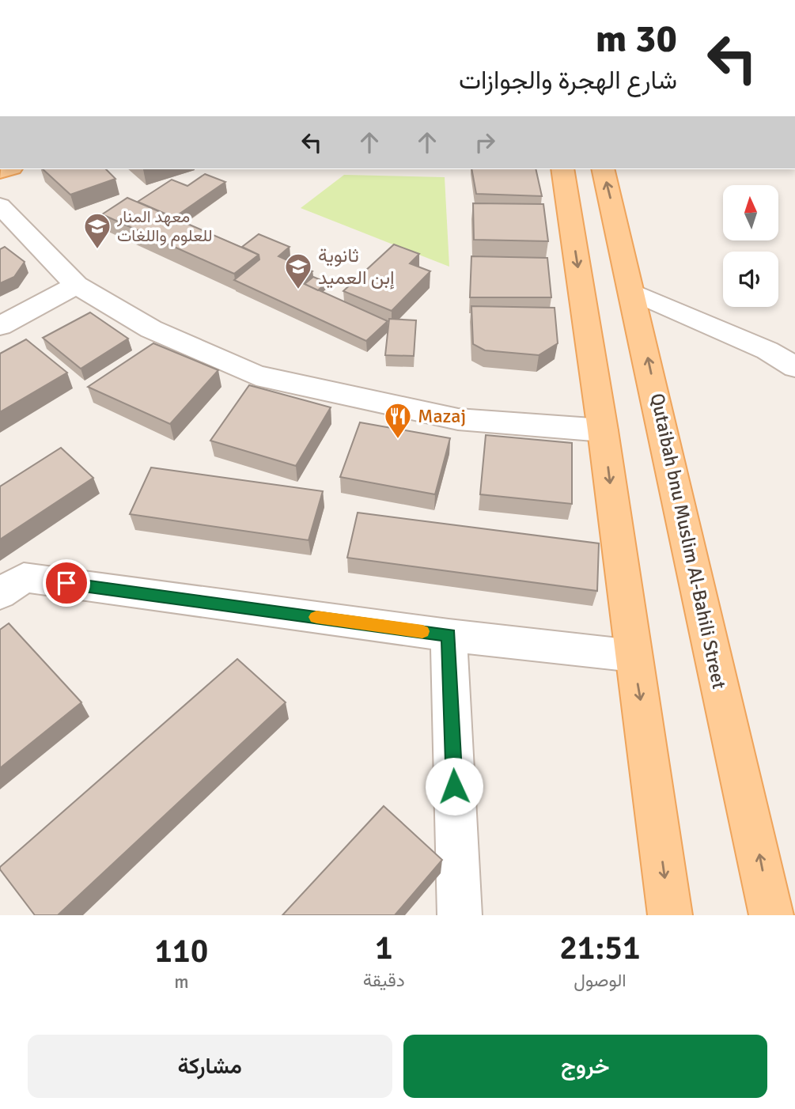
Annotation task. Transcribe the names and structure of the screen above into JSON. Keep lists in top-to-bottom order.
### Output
{
  "streets": {
    "main road": ["Qutaibah bnu Muslim Al-Bahili Street"]
  },
  "places": {
    "school or university": ["معهد المنار للعلوم واللغات", "ثانوية إبن العميد"],
    "restaurant": ["Mazaj"]
  },
  "north": "top",
  "page": {
    "turn": ["30 m", "شارع الهجرة والجوازات"],
    "eta": [
      "21:51",
      "الوصول",
      "1",
      "دقيقة",
      "110",
      "m"
    ],
    "buttons": ["خروج", "مشاركة"]
  }
}
